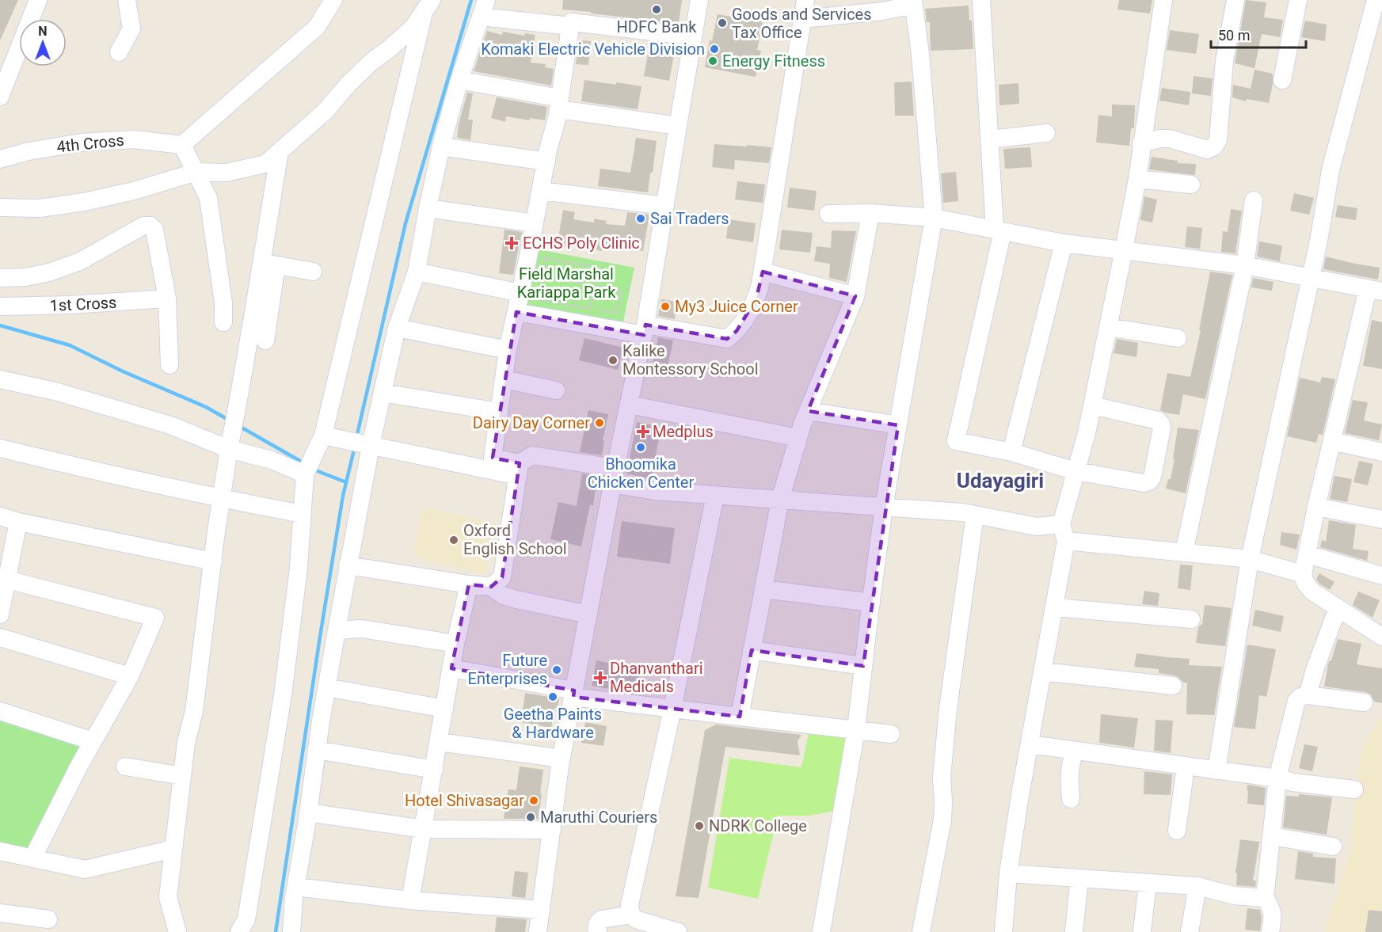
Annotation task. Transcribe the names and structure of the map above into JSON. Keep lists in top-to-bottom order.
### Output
{
  "streets": {
    "street": ["4th Cross", "1st Cross"]
  },
  "districts": ["Udayagiri"],
  "parks": ["Field Marshal Kariappa Park"],
  "places": {
    "other": [
      "HDFC Bank",
      "Goods and Services Tax Office",
      "Komaki Electric Vehicle Division",
      "Energy Fitness",
      "Sai Traders",
      "My3 Juice Corner",
      "Kalike Montessory School",
      "Dairy Day Corner",
      "Bhoomika Chicken Center",
      "Oxford English School",
      "Future Enterprises",
      "Geetha Paints & Hardware",
      "Hotel Shivasagar",
      "Maruthi Couriers",
      "NDRK College"
    ],
    "health": ["ECHS Poly Clinic", "Medplus", "Dhanvanthari Medicals"]
  },
  "scale_bar": "50 m",
  "north": "top"
}
